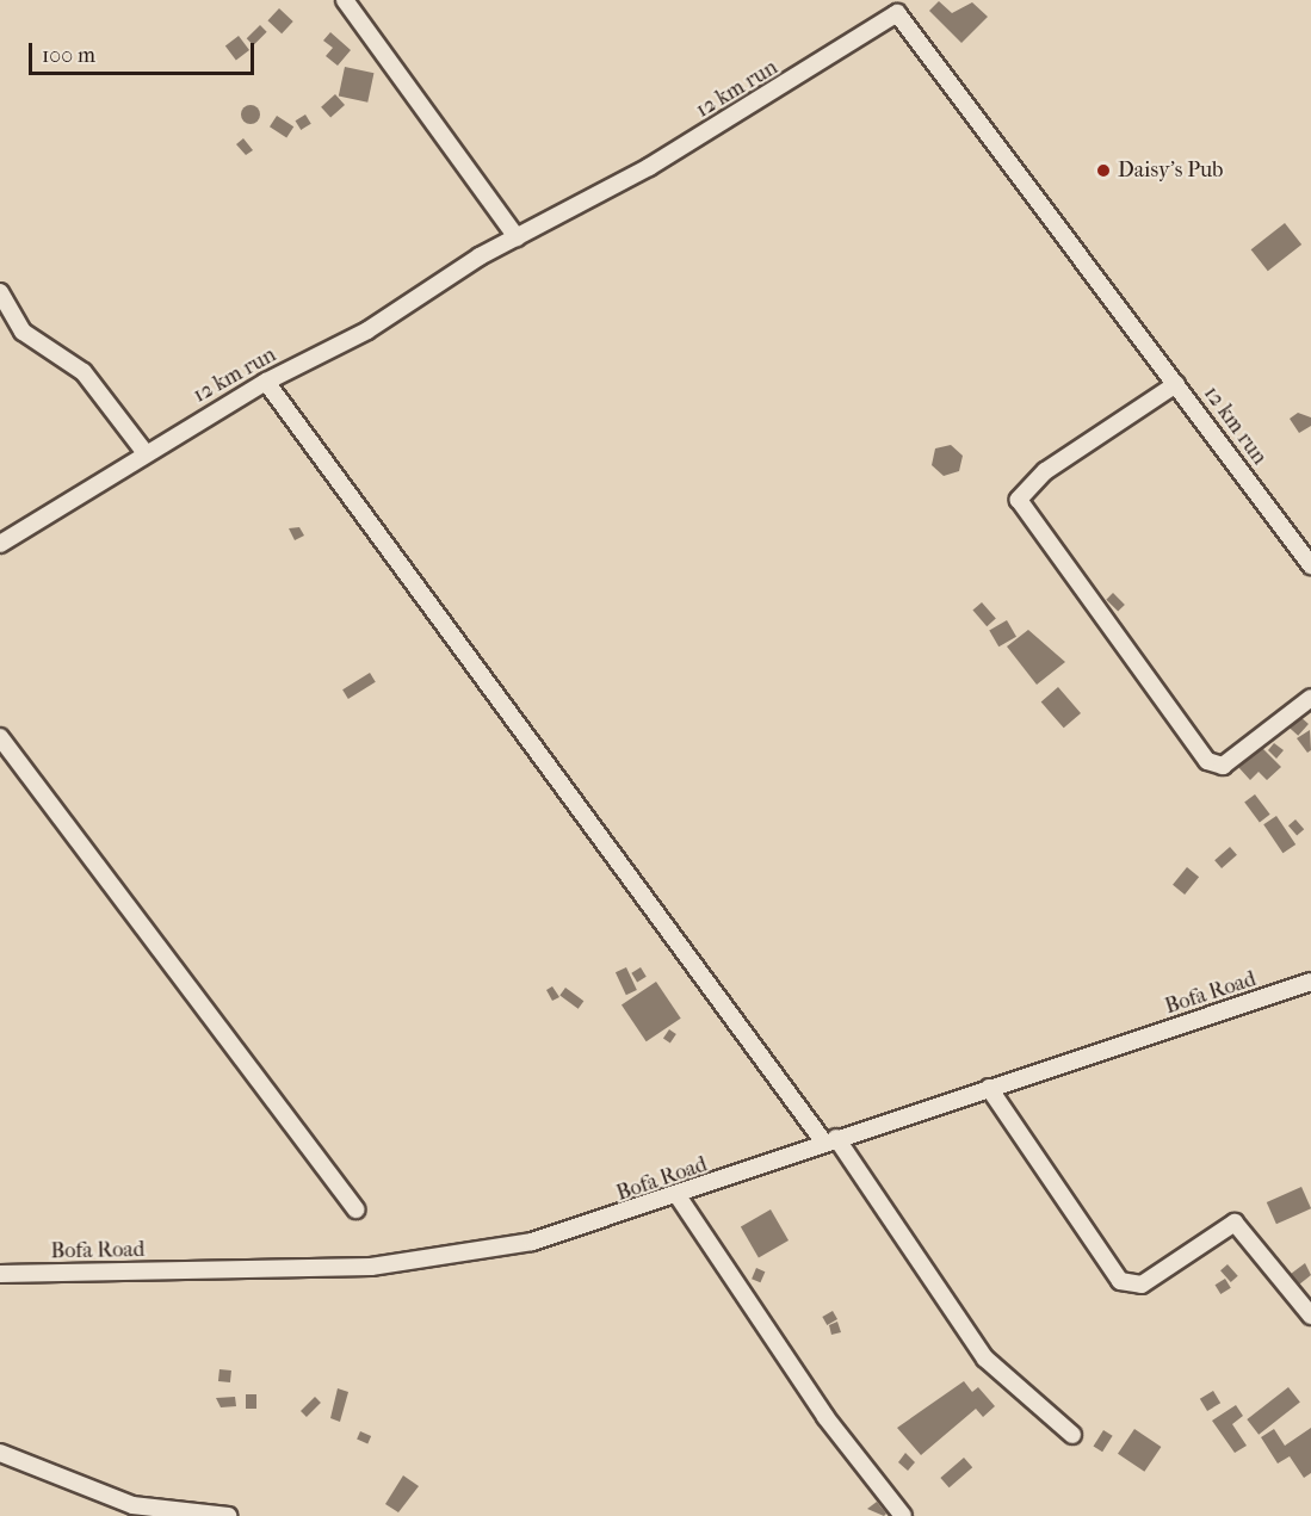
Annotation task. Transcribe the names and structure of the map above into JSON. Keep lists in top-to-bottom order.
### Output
{
  "streets": {
    "street": ["12 km run", "Bofa Road"]
  },
  "places": ["Daisy's Pub"],
  "scale_bar": "100 m"
}
